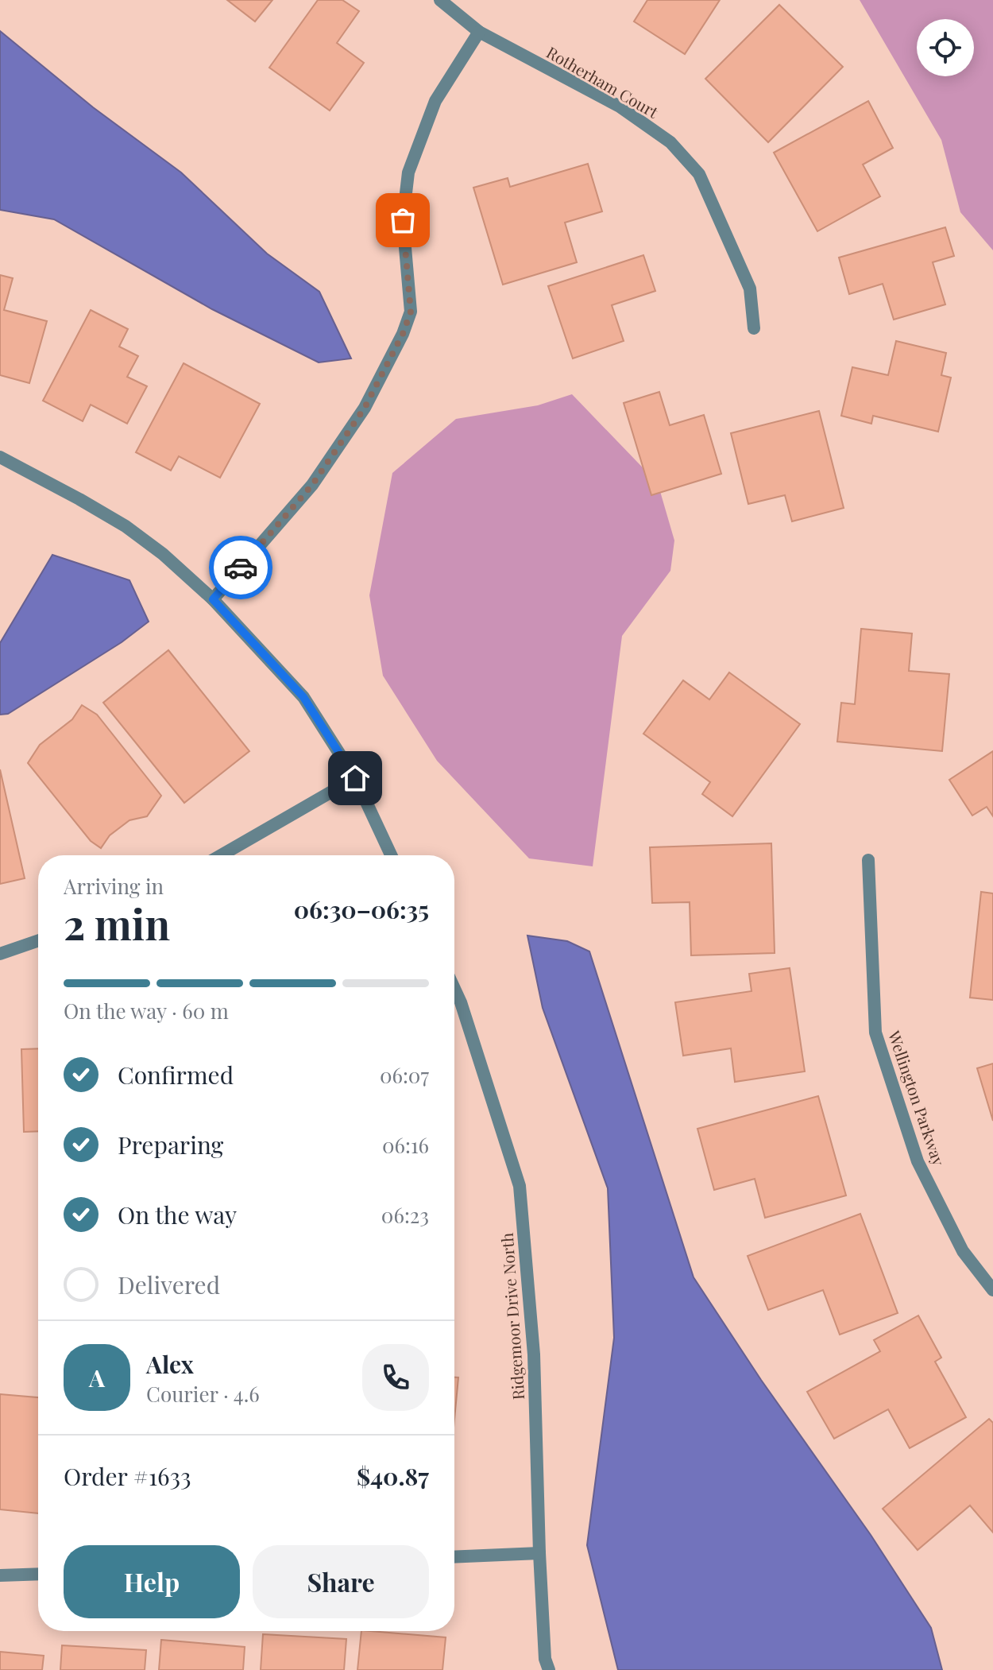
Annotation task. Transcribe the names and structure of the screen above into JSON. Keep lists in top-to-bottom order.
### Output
{
  "streets": {
    "street": ["Rotherham Court", "Wellington Parkway", "Ridgemoor Drive North"]
  },
  "page": {
    "heading": ["2 min", "Arriving in", "06:30–06:35"],
    "panel": [
      "Alex",
      "Courier · 4.6",
      "Order #1633",
      "$40.87"
    ],
    "bar": "On the way · 60 m",
    "list": [
      ["Confirmed", "06:07"],
      ["Preparing", "06:16"],
      ["On the way", "06:23"],
      "Delivered"
    ],
    "round": "A",
    "buttons": ["Help", "Share"]
  }
}
